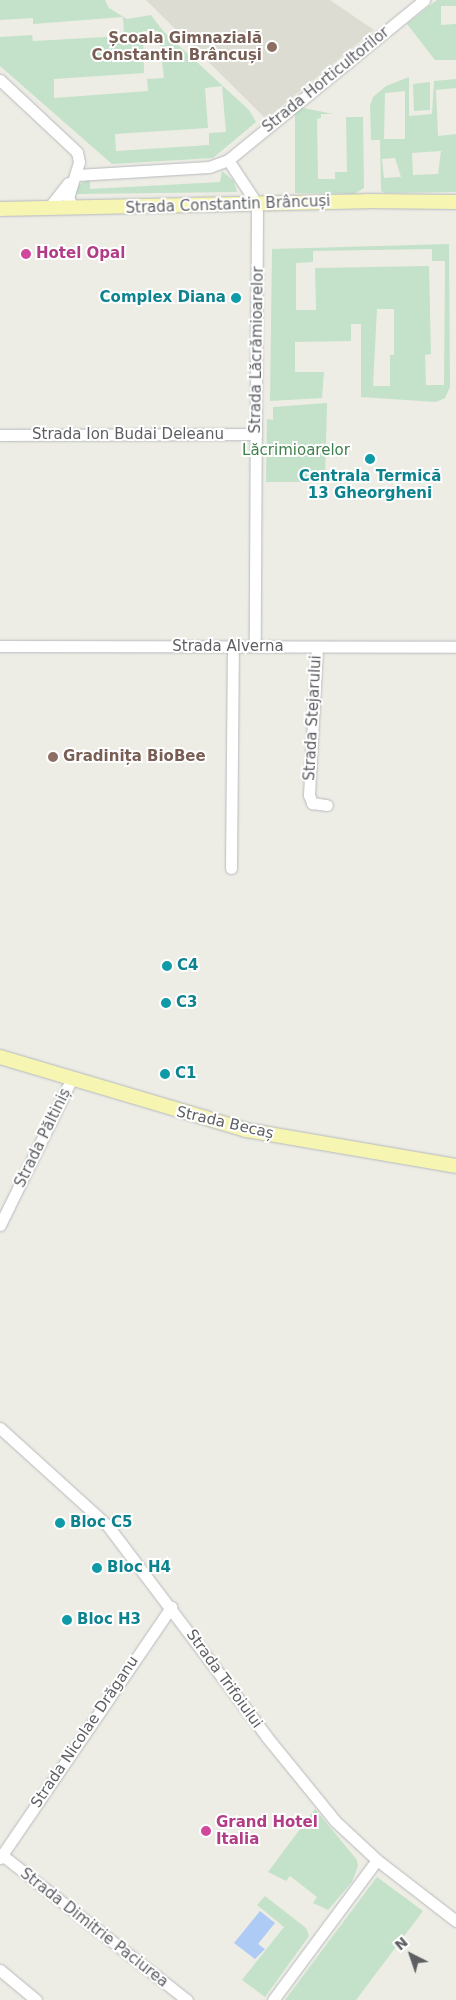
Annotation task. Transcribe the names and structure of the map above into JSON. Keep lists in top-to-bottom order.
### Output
{
  "streets": {
    "main road": ["Strada Constantin Brâncuși", "Strada Becaș"],
    "street": [
      "Strada Horticultorilor",
      "Strada Lăcrămioarelor",
      "Strada Ion Budai Deleanu",
      "Strada Alverna",
      "Strada Stejarului",
      "Strada Păltiniș",
      "Strada Trifoiului",
      "Strada Nicolae Drăganu",
      "Strada Dimitrie Paciurea"
    ]
  },
  "crossings": [
    ["Strada Constantin Brâncuși", "Strada Lăcrămioarelor"],
    ["Strada Lăcrămioarelor", "Strada Ion Budai Deleanu"],
    ["Strada Lăcrămioarelor", "Strada Alverna"],
    ["Strada Alverna", "Strada Stejarului"],
    ["Strada Becaș", "Strada Păltiniș"],
    ["Strada Trifoiului", "Strada Nicolae Drăganu"],
    ["Strada Nicolae Drăganu", "Strada Dimitrie Paciurea"]
  ],
  "parks": ["Lăcrimioarelor"],
  "places": [
    "Școala Gimnazială Constantin Brâncuși",
    "Hotel Opal",
    "Complex Diana",
    "Centrala Termică 13 Gheorgheni",
    "Gradinița BioBee",
    "C4",
    "C3",
    "C1",
    "Bloc C5",
    "Bloc H4",
    "Bloc H3",
    "Grand Hotel Italia"
  ],
  "north": "top left"
}
